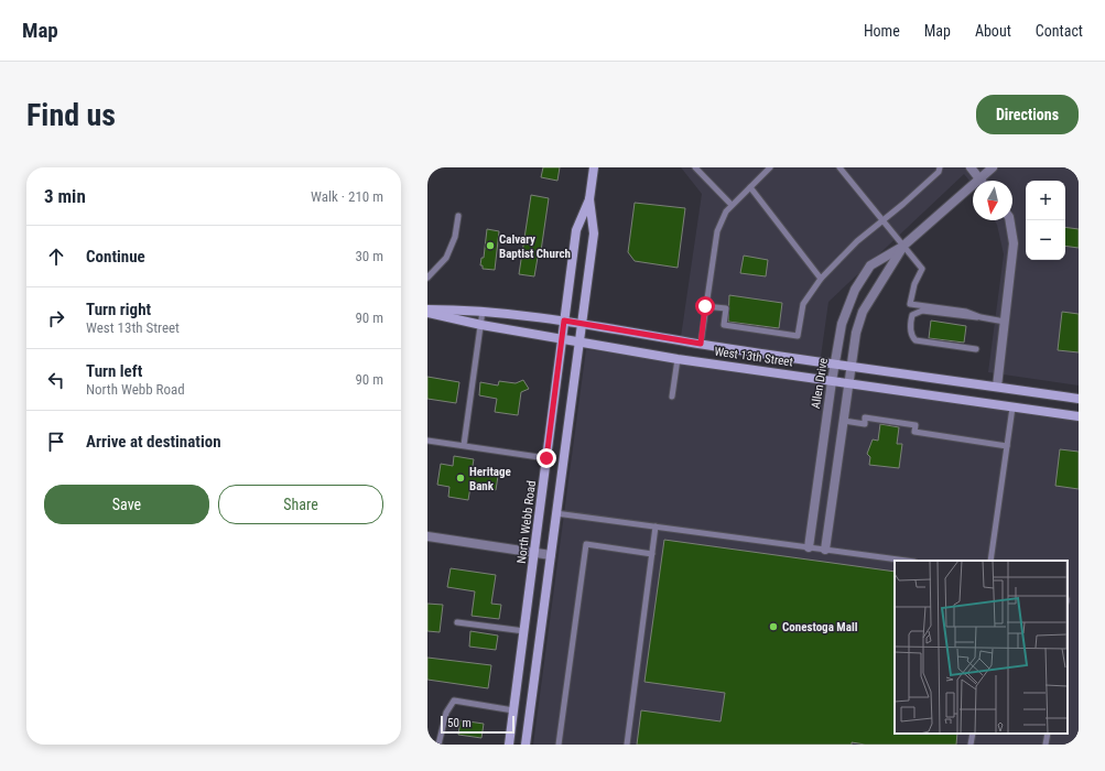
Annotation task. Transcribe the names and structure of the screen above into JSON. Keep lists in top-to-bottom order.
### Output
{
  "streets": {
    "main road": ["West 13th Street", "North Webb Road"],
    "street": ["Allen Drive"]
  },
  "crossings": [
    ["West 13th Street", "Allen Drive"],
    ["West 13th Street", "North Webb Road"]
  ],
  "places": ["Calvary Baptist Church", "Heritage Bank", "Conestoga Mall"],
  "scale_bar": "50 m",
  "north": "bottom",
  "page": {
    "header": "Map",
    "nav": [
      "Home",
      "Map",
      "About",
      "Contact"
    ],
    "buttons": [
      "Directions",
      ["Save", "Share"]
    ],
    "title": "Find us",
    "heading": ["3 min", "Walk · 210 m"],
    "map_buttons": ["+", "−"],
    "list": [
      ["Continue", "30 m"],
      ["Turn right", "West 13th Street", "90 m"],
      ["Turn left", "North Webb Road", "90 m"],
      "Arrive at destination"
    ],
    "scale": "50 m"
  }
}
